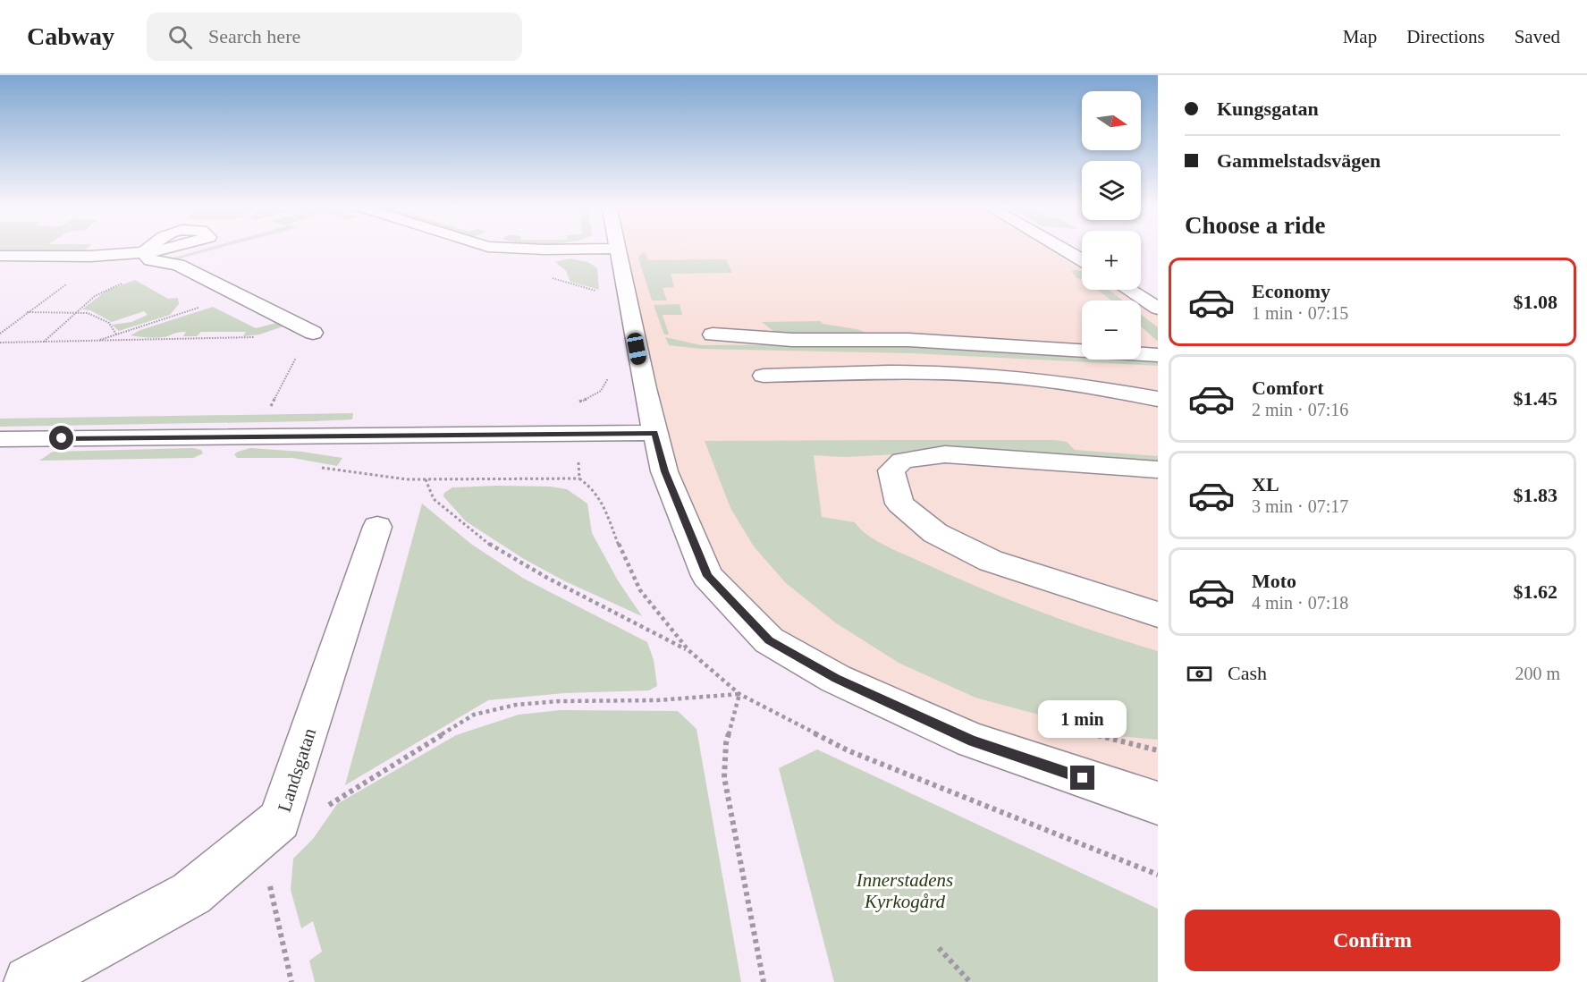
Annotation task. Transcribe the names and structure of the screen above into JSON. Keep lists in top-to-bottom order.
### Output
{
  "streets": {
    "street": ["Landsgatan"]
  },
  "parks": ["Innerstadens Kyrkogård"],
  "north": "right",
  "page": {
    "header": "Cabway",
    "search": "Search here",
    "nav": ["Map", "Directions", "Saved"],
    "banner": ["Kungsgatan", "Gammelstadsvägen"],
    "map_buttons": ["+", "−"],
    "heading": "Choose a ride",
    "list": [
      {
        "name": "Economy",
        "note": "1 min · 07:15",
        "value": "$1.08"
      },
      {
        "name": "Comfort",
        "note": "2 min · 07:16",
        "value": "$1.45"
      },
      {
        "name": "XL",
        "note": "3 min · 07:17",
        "value": "$1.83"
      },
      {
        "name": "Moto",
        "note": "4 min · 07:18",
        "value": "$1.62"
      }
    ],
    "pay": ["Cash", "200 m"],
    "bubble": "1 min",
    "buttons": "Confirm"
  }
}
